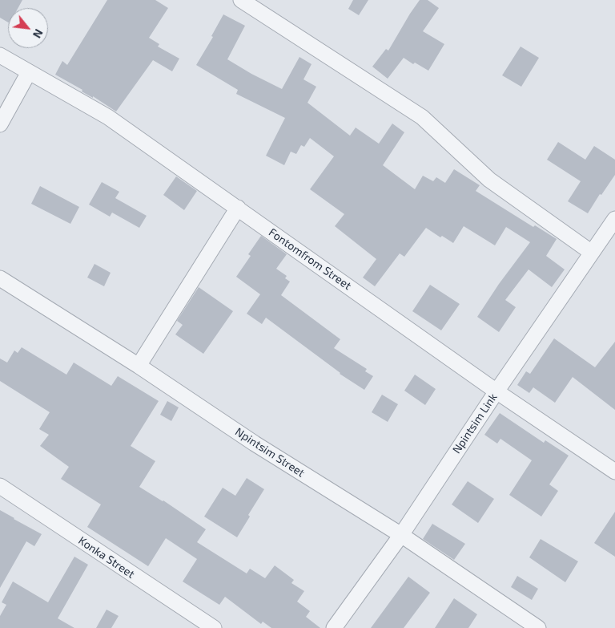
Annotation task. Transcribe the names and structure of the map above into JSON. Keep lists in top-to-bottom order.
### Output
{
  "streets": {
    "street": [
      "Fontomfrom Street",
      "Npintsim Link",
      "Npintsim Street",
      "Konka Street"
    ]
  },
  "crossings": [
    ["Fontomfrom Street", "Npintsim Link"],
    ["Npintsim Link", "Npintsim Street"]
  ],
  "north": "bottom right"
}
